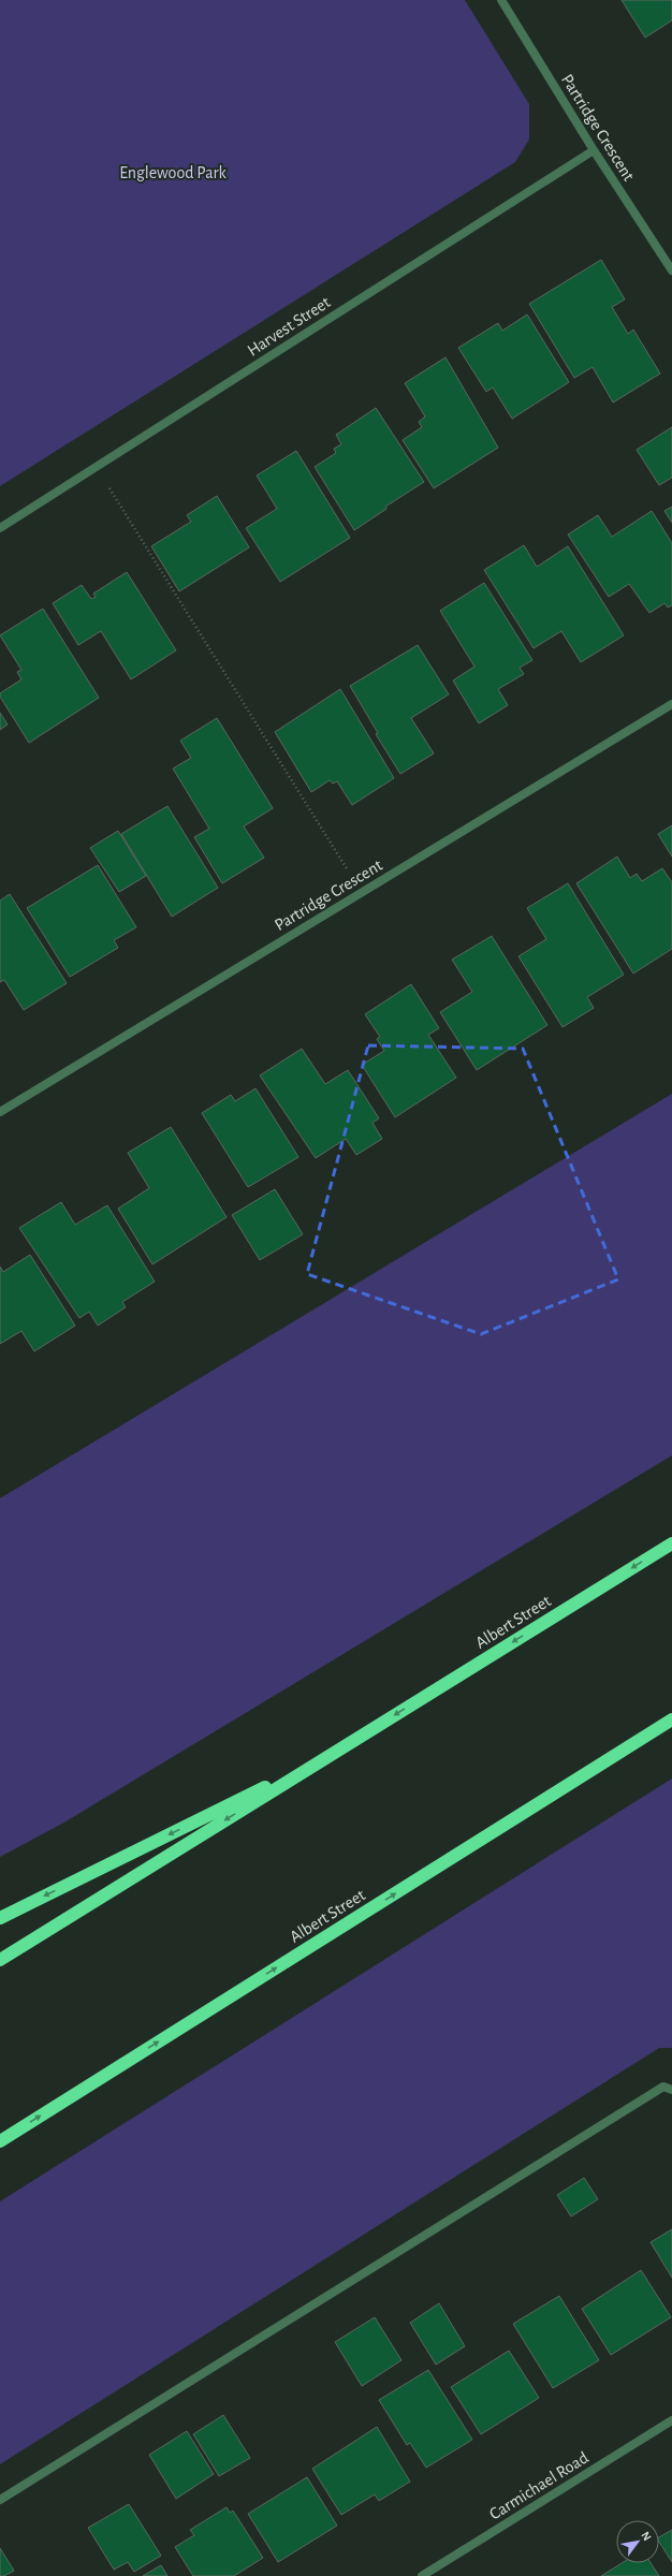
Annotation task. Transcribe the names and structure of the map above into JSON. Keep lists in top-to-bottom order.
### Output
{
  "streets": {
    "highway": ["Albert Street"],
    "street": ["Partridge Crescent", "Harvest Street", "Carmichael Road"]
  },
  "crossings": [
    ["Partridge Crescent", "Harvest Street"]
  ],
  "parks": ["Englewood Park"],
  "north": "top right"
}
